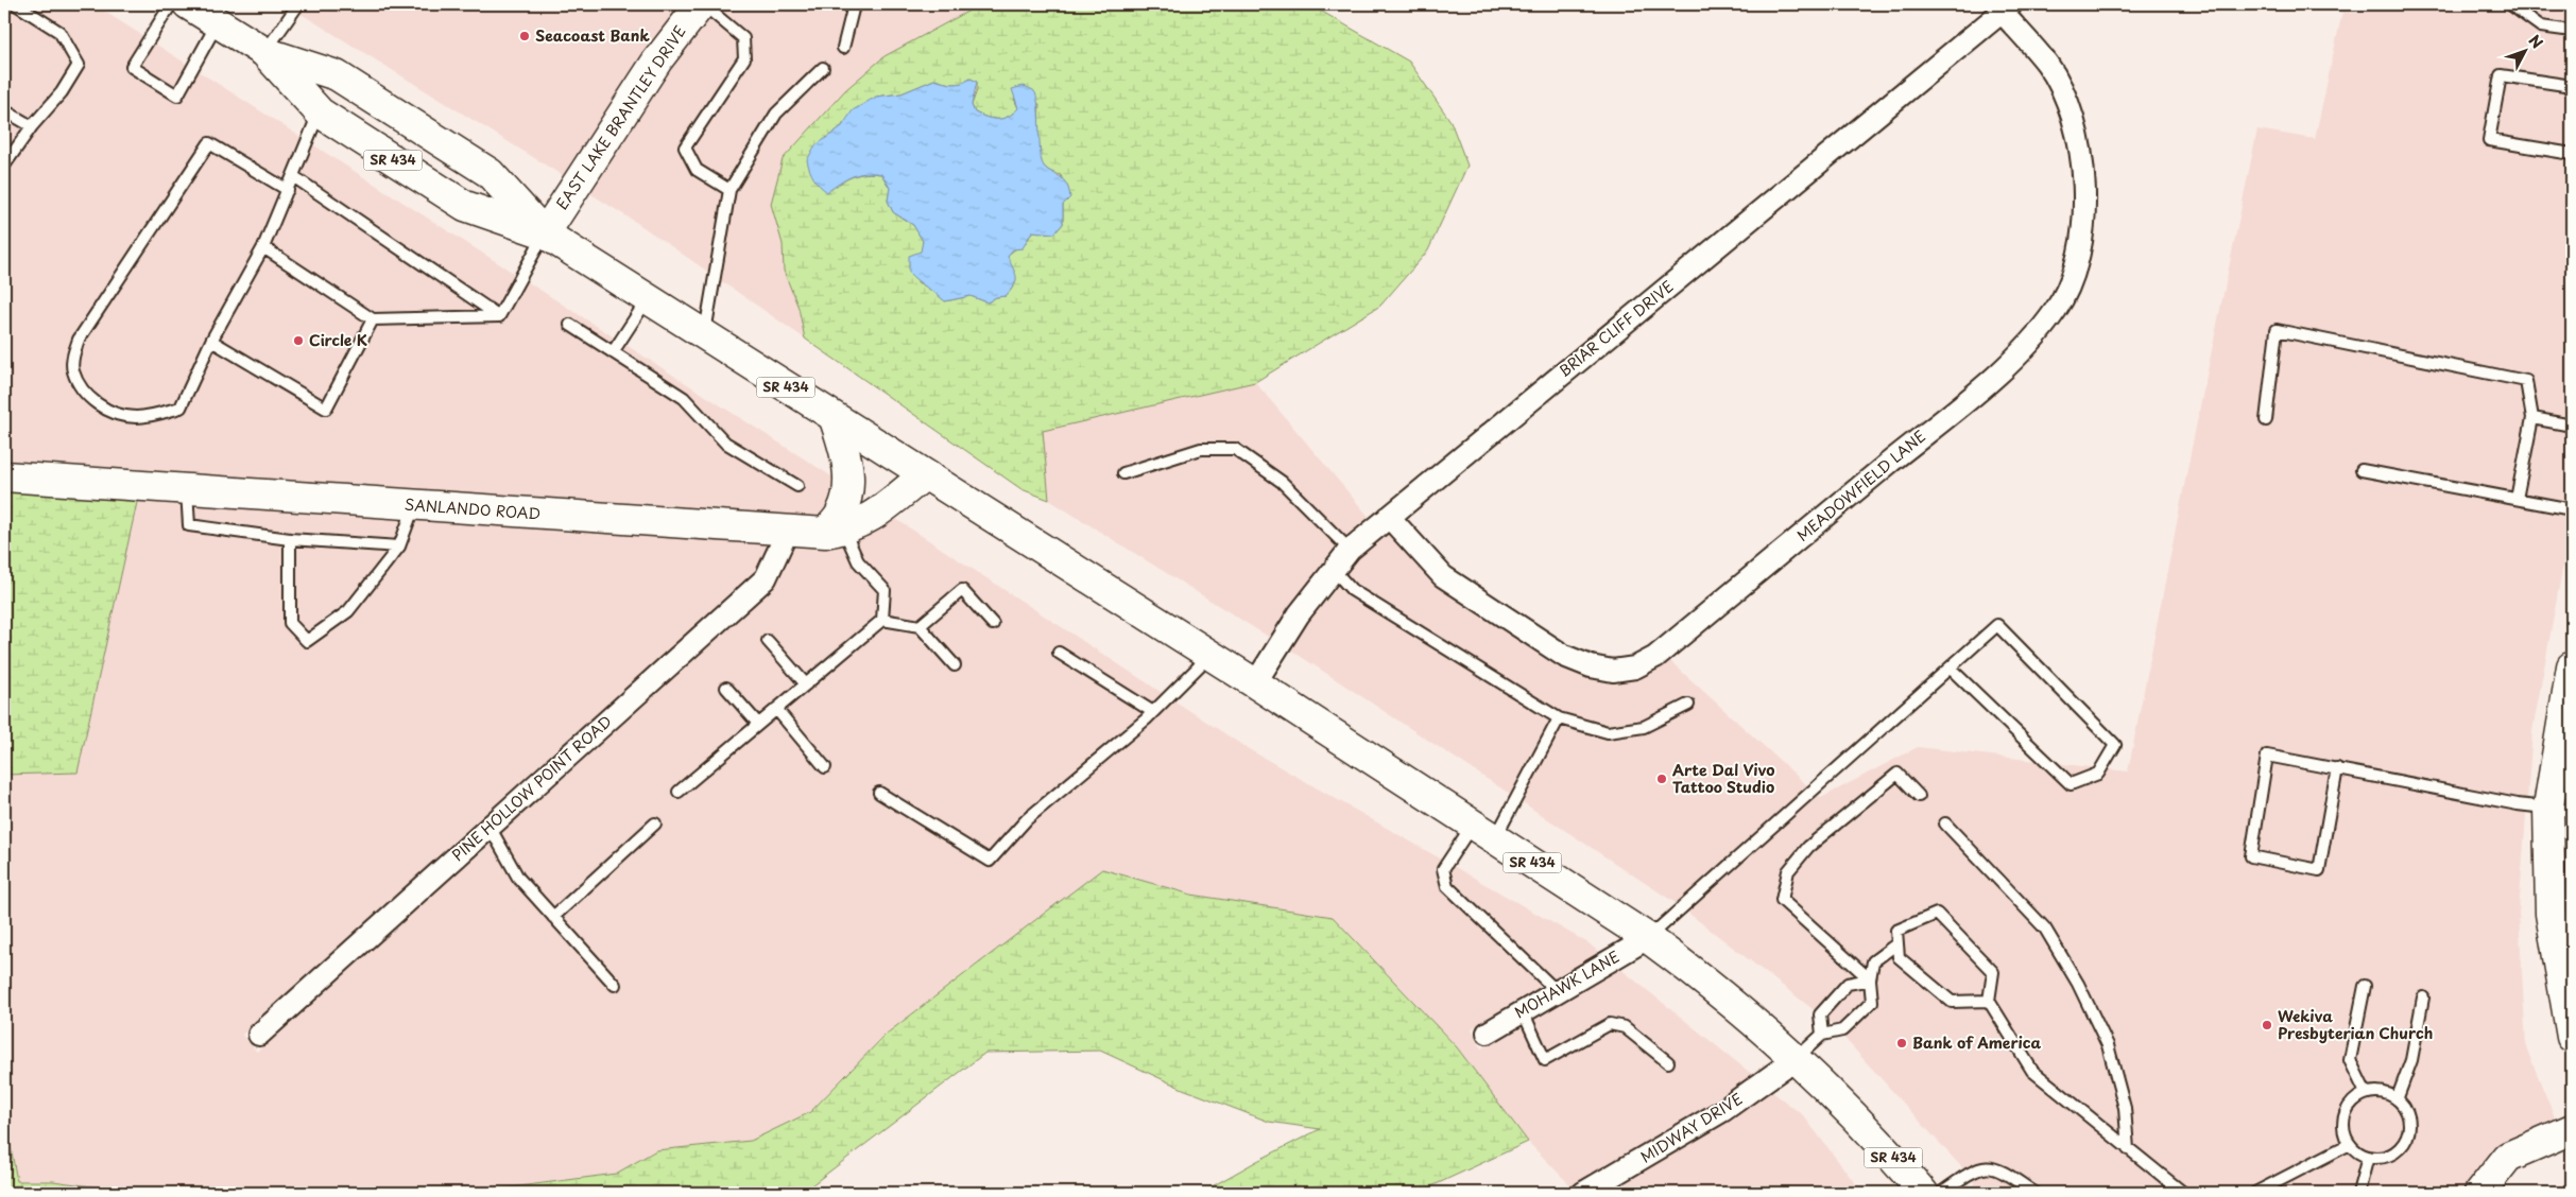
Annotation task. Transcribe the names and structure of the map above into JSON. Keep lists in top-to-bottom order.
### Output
{
  "streets": {
    "main road": ["EAST LAKE BRANTLEY DRIVE", "SR 434", "SANLANDO ROAD"],
    "street": [
      "BRIAR CLIFF DRIVE",
      "MEADOWFIELD LANE",
      "PINE HOLLOW POINT ROAD",
      "MOHAWK LANE",
      "MIDWAY DRIVE"
    ]
  },
  "crossings": [
    ["EAST LAKE BRANTLEY DRIVE", "SR 434"],
    ["SR 434", "BRIAR CLIFF DRIVE"],
    ["SR 434", "SANLANDO ROAD"],
    ["SR 434", "MOHAWK LANE"],
    ["SR 434", "MIDWAY DRIVE"],
    ["BRIAR CLIFF DRIVE", "MEADOWFIELD LANE"],
    ["SANLANDO ROAD", "PINE HOLLOW POINT ROAD"]
  ],
  "places": [
    "Seacoast Bank",
    "Circle K",
    "Arte Dal Vivo Tattoo Studio",
    "Wekiva Presbyterian Church",
    "Bank of America"
  ],
  "north": "top right"
}
